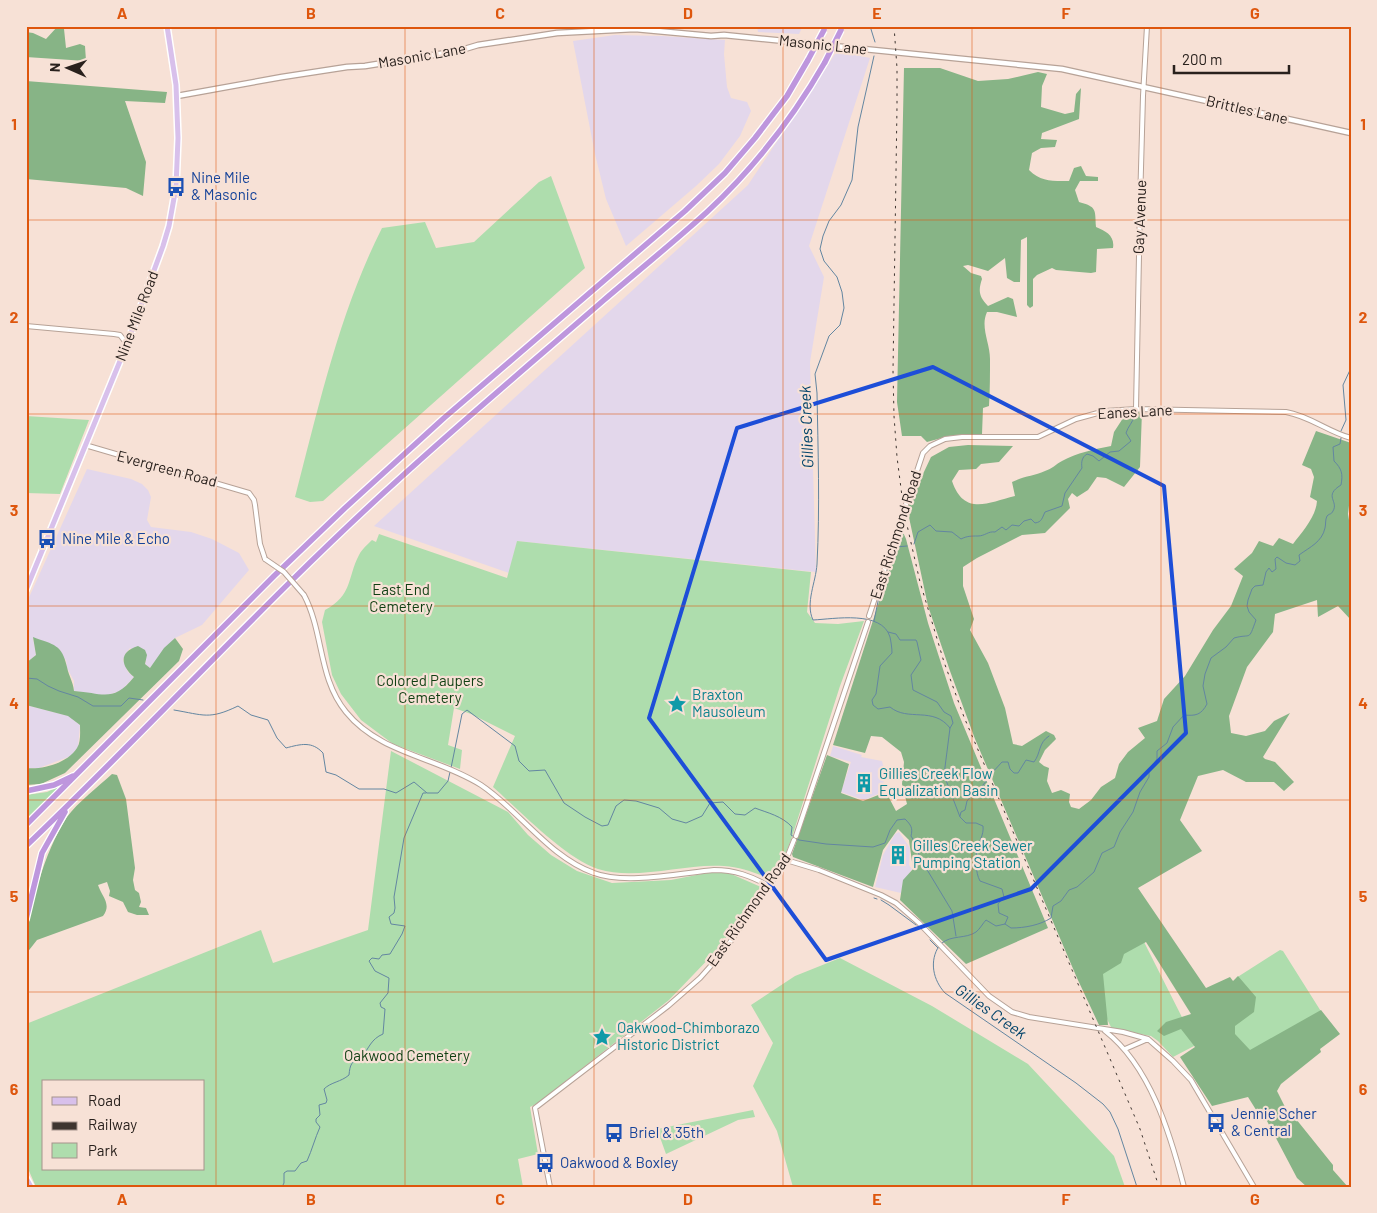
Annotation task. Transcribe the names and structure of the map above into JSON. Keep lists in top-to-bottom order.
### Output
{
  "streets": {
    "main road": ["Masonic Lane", "Brittles Lane", "Nine Mile Road"],
    "street": [
      "Gay Avenue",
      "Eanes Lane",
      "Evergreen Road",
      "East Richmond Road"
    ]
  },
  "crossings": [
    ["Masonic Lane", "Brittles Lane"],
    ["Masonic Lane", "Gay Avenue"],
    ["Masonic Lane", "Nine Mile Road"],
    ["Brittles Lane", "Gay Avenue"],
    ["Gay Avenue", "Eanes Lane"],
    ["Nine Mile Road", "Evergreen Road"],
    ["Eanes Lane", "East Richmond Road"],
    ["Evergreen Road", "East Richmond Road"]
  ],
  "water": ["Gillies Creek"],
  "parks": ["East End Cemetery", "Colored Paupers Cemetery", "Oakwood Cemetery"],
  "places": {
    "bus stop": [
      "Nine Mile & Masonic",
      "Nine Mile & Echo",
      "Jennie Scher & Central",
      "Briel & 35th",
      "Oakwood & Boxley"
    ],
    "place": ["Braxton Mausoleum", "Oakwood-Chimborazo Historic District"],
    "building": ["Gillies Creek Flow Equalization Basin", "Gilles Creek Sewer Pumping Station"]
  },
  "legend": ["Road", "Railway", "Park"],
  "scale_bar": "200 m",
  "north": "left",
  "grid": {
    "columns": [
      "A",
      "B",
      "C",
      "D",
      "E",
      "F",
      "G"
    ],
    "rows": [
      "1",
      "2",
      "3",
      "4",
      "5",
      "6"
    ]
  }
}
